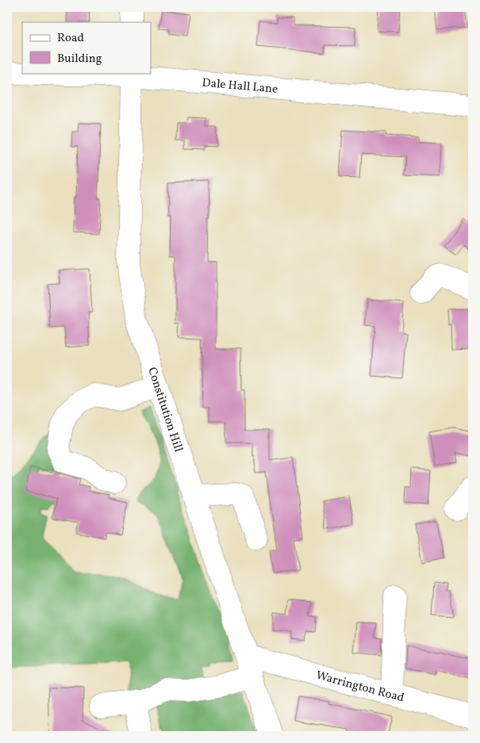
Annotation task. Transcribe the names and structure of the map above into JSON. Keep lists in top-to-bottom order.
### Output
{
  "streets": {
    "street": ["Dale Hall Lane", "Constitution Hill", "Warrington Road"]
  },
  "crossings": [
    ["Dale Hall Lane", "Constitution Hill"],
    ["Constitution Hill", "Warrington Road"]
  ],
  "legend": ["Road", "Building"]
}
